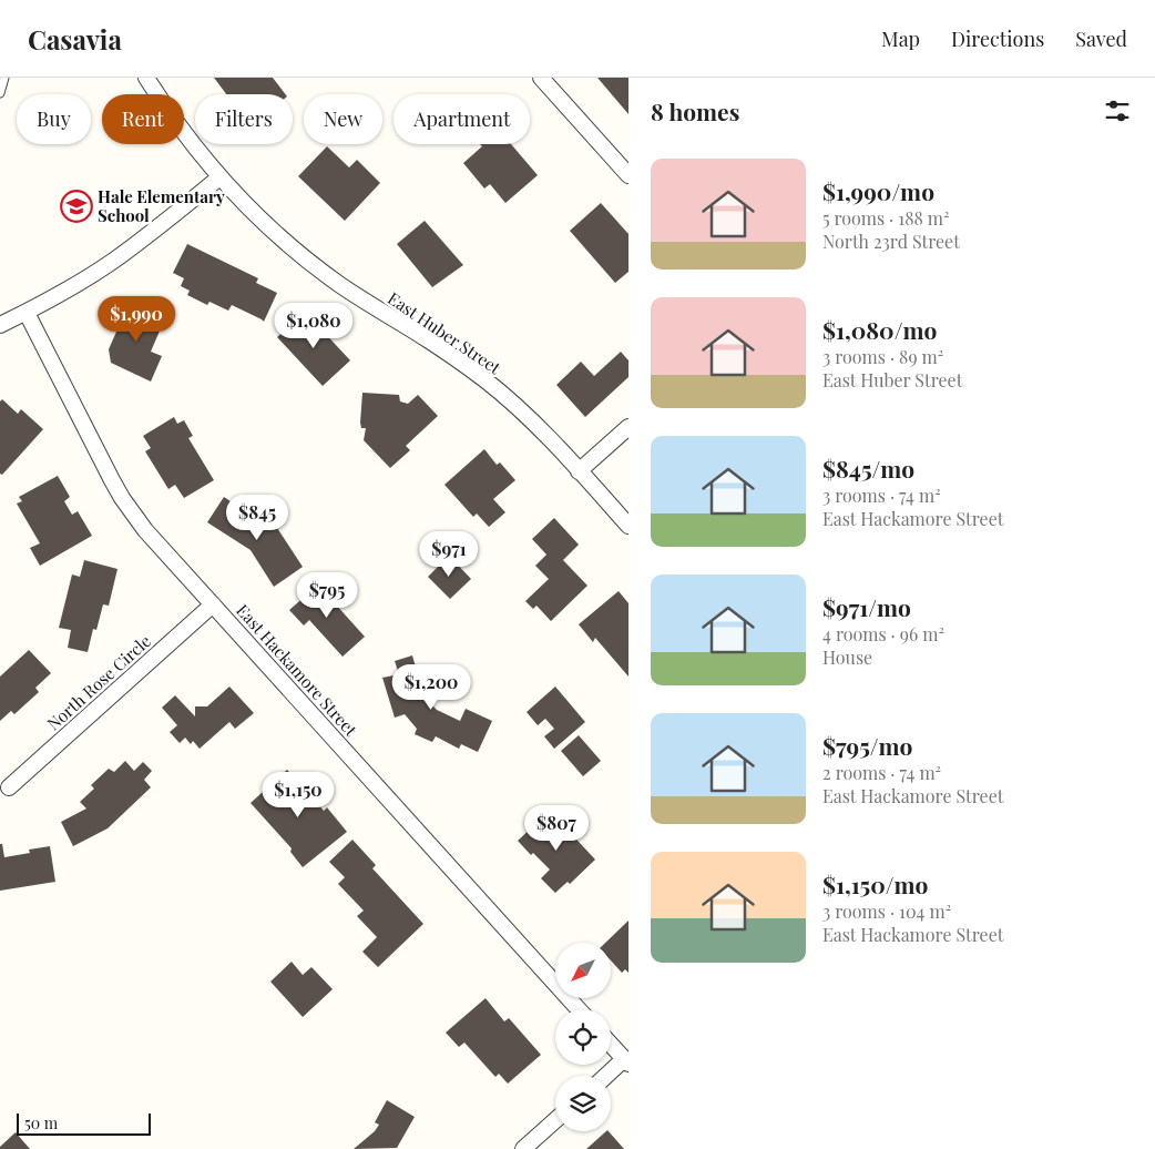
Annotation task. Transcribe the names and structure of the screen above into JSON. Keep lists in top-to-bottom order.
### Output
{
  "streets": {
    "street": ["East Huber Street", "East Hackamore Street", "North Rose Circle"]
  },
  "crossings": [
    ["East Hackamore Street", "North Rose Circle"]
  ],
  "places": {
    "school or university": ["Hale Elementary School"]
  },
  "scale_bar": "50 m",
  "north": "bottom left",
  "page": {
    "header": "Casavia",
    "nav": ["Map", "Directions", "Saved"],
    "heading": "8 homes",
    "chip": [
      "Buy",
      "Rent",
      "Filters",
      "New",
      "Apartment"
    ],
    "list": [
      {
        "name": "$1,990/mo",
        "note": "5 rooms · 188 m² · North 23rd Street"
      },
      {
        "name": "$1,080/mo",
        "note": "3 rooms · 89 m² · East Huber Street"
      },
      {
        "name": "$845/mo",
        "note": "3 rooms · 74 m² · East Hackamore Street"
      },
      {
        "name": "$971/mo",
        "note": "4 rooms · 96 m² · House"
      },
      {
        "name": "$795/mo",
        "note": "2 rooms · 74 m² · East Hackamore Street"
      },
      {
        "name": "$1,150/mo",
        "note": "3 rooms · 104 m² · East Hackamore Street"
      }
    ],
    "price": [
      "$1,990",
      "$1,080",
      "$845",
      "$971",
      "$795",
      "$1,200",
      "$1,150",
      "$807"
    ],
    "scale": "50 m"
  }
}
